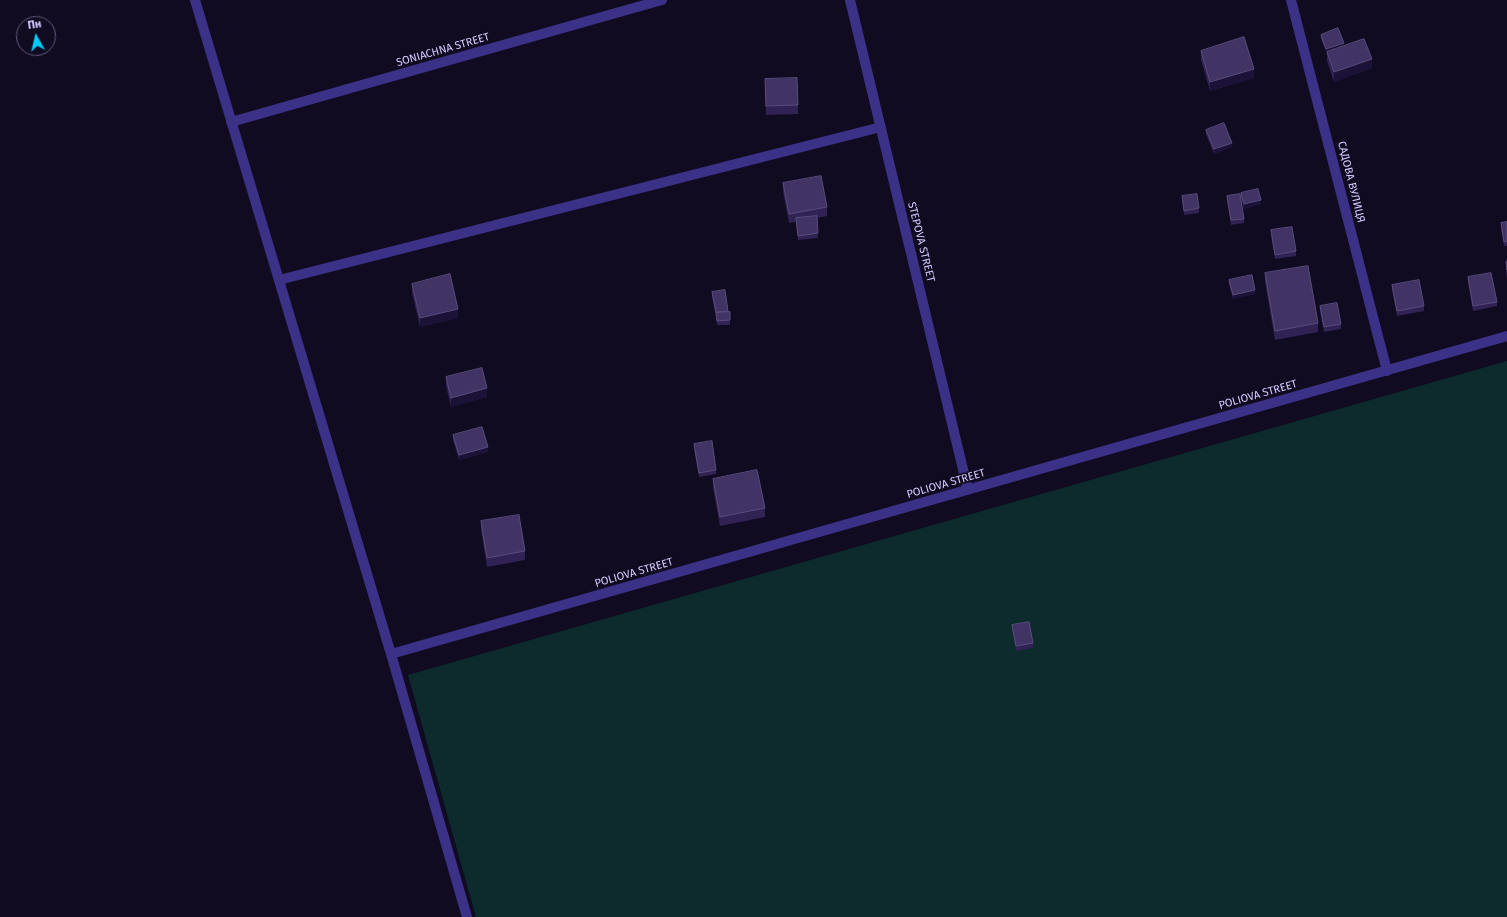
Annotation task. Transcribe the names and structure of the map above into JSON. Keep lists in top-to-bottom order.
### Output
{
  "streets": {
    "street": [
      "SONIACHNA STREET",
      "САДОВА ВУЛИЦЯ",
      "STEPOVA STREET",
      "POLIOVA STREET"
    ]
  },
  "crossings": [
    ["САДОВА ВУЛИЦЯ", "POLIOVA STREET"],
    ["STEPOVA STREET", "POLIOVA STREET"]
  ],
  "north": "top"
}
